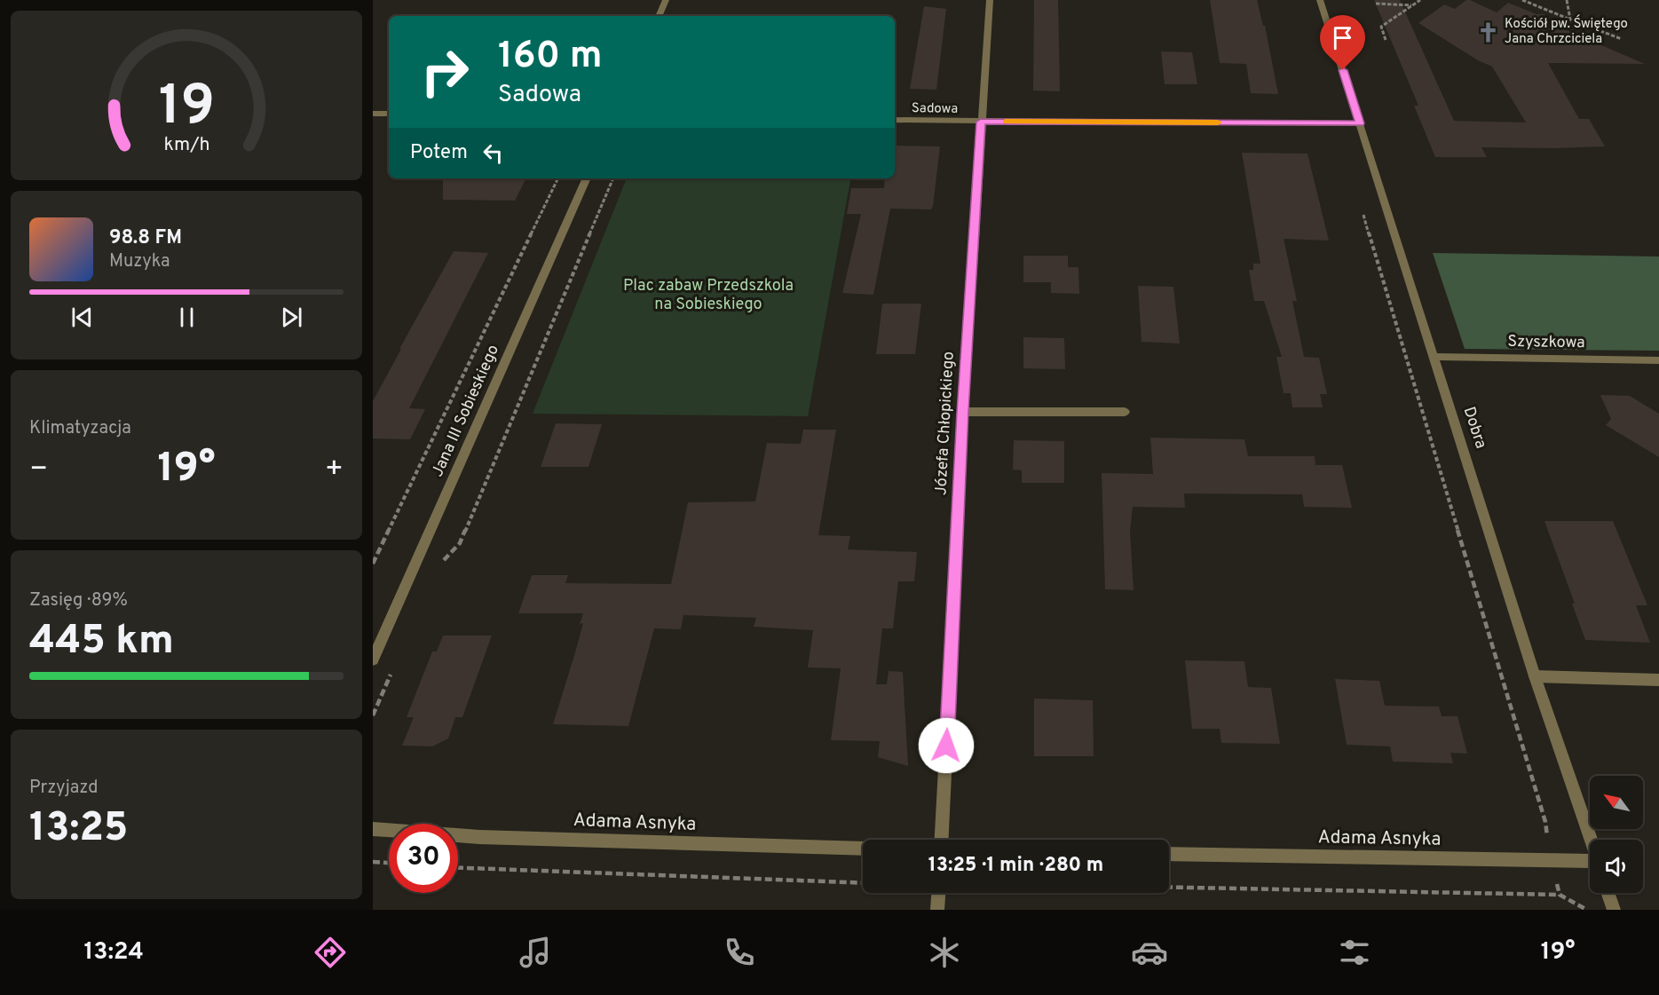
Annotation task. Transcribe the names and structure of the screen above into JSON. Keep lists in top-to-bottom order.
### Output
{
  "streets": {
    "street": [
      "Sadowa",
      "Szyszkowa",
      "Jana III Sobieskiego",
      "Józefa Chłopickiego",
      "Dobra",
      "Adama Asnyka"
    ]
  },
  "crossings": [
    ["Sadowa", "Józefa Chłopickiego"],
    ["Sadowa", "Dobra"],
    ["Szyszkowa", "Dobra"]
  ],
  "parks": ["Plac zabaw Przedszkola na Sobieskiego"],
  "places": {
    "church": ["Kościół pw. Świętego Jana Chrzciciela"]
  },
  "north": "top left",
  "page": {
    "turn": ["160 m", "Sadowa"],
    "then": "Potem",
    "song": ["98.8 FM", "Muzyka"],
    "tile": [
      "Klimatyzacja",
      ["Zasięg · 89%", "445 km"],
      ["Przyjazd", "13:25"]
    ],
    "heat": ["−", "19°", "+"],
    "limit": "30",
    "trip": "13:25 · 1 min · 280 m",
    "tabs": ["13:24", "19°"],
    "gauge": ["19", "km/h"]
  }
}
